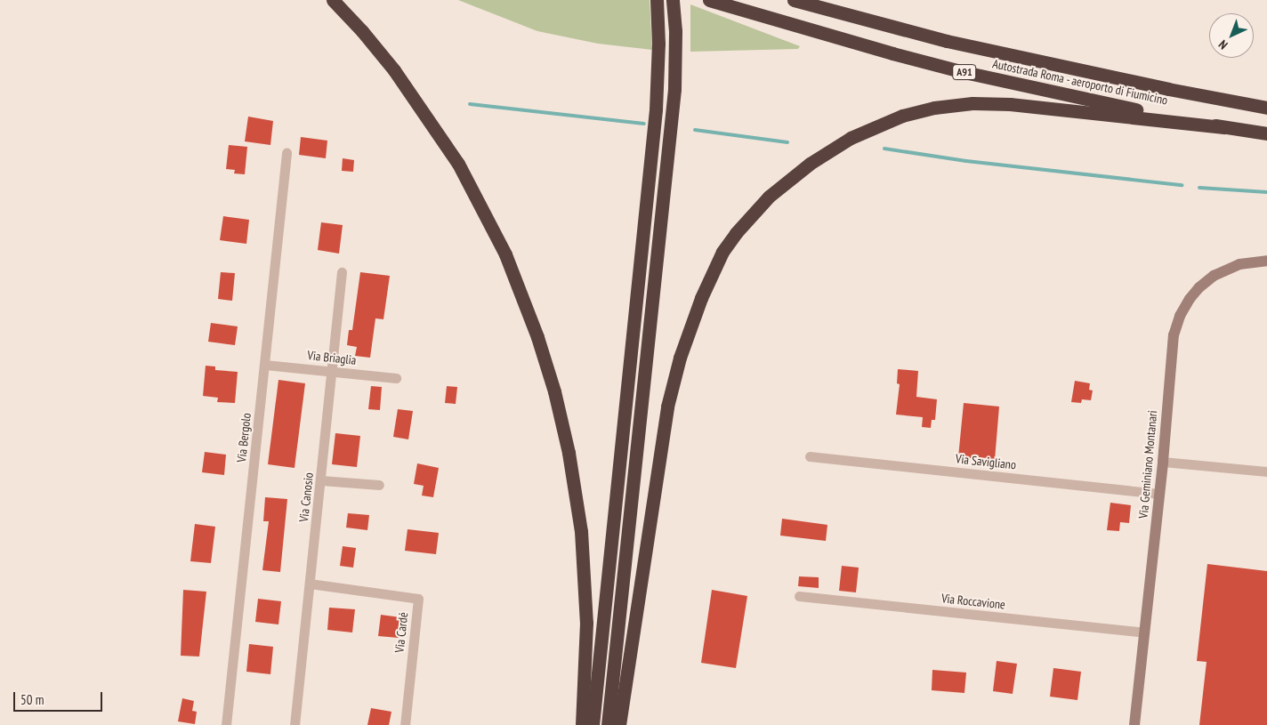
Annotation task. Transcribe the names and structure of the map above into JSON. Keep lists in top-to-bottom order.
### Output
{
  "streets": {
    "highway": ["A91", "Autostrada Roma - aeroporto di Fiumicino"],
    "street": [
      "Via Briaglia",
      "Via Bergolo",
      "Via Savigliano",
      "Via Geminiano Montanari",
      "Via Canosio",
      "Via Roccavione",
      "Via Cardé"
    ]
  },
  "crossings": [
    ["Via Briaglia", "Via Bergolo"],
    ["Via Briaglia", "Via Canosio"],
    ["Via Savigliano", "Via Geminiano Montanari"],
    ["Via Geminiano Montanari", "Via Roccavione"],
    ["Via Canosio", "Via Cardé"]
  ],
  "scale_bar": "50 m",
  "north": "bottom left"
}
